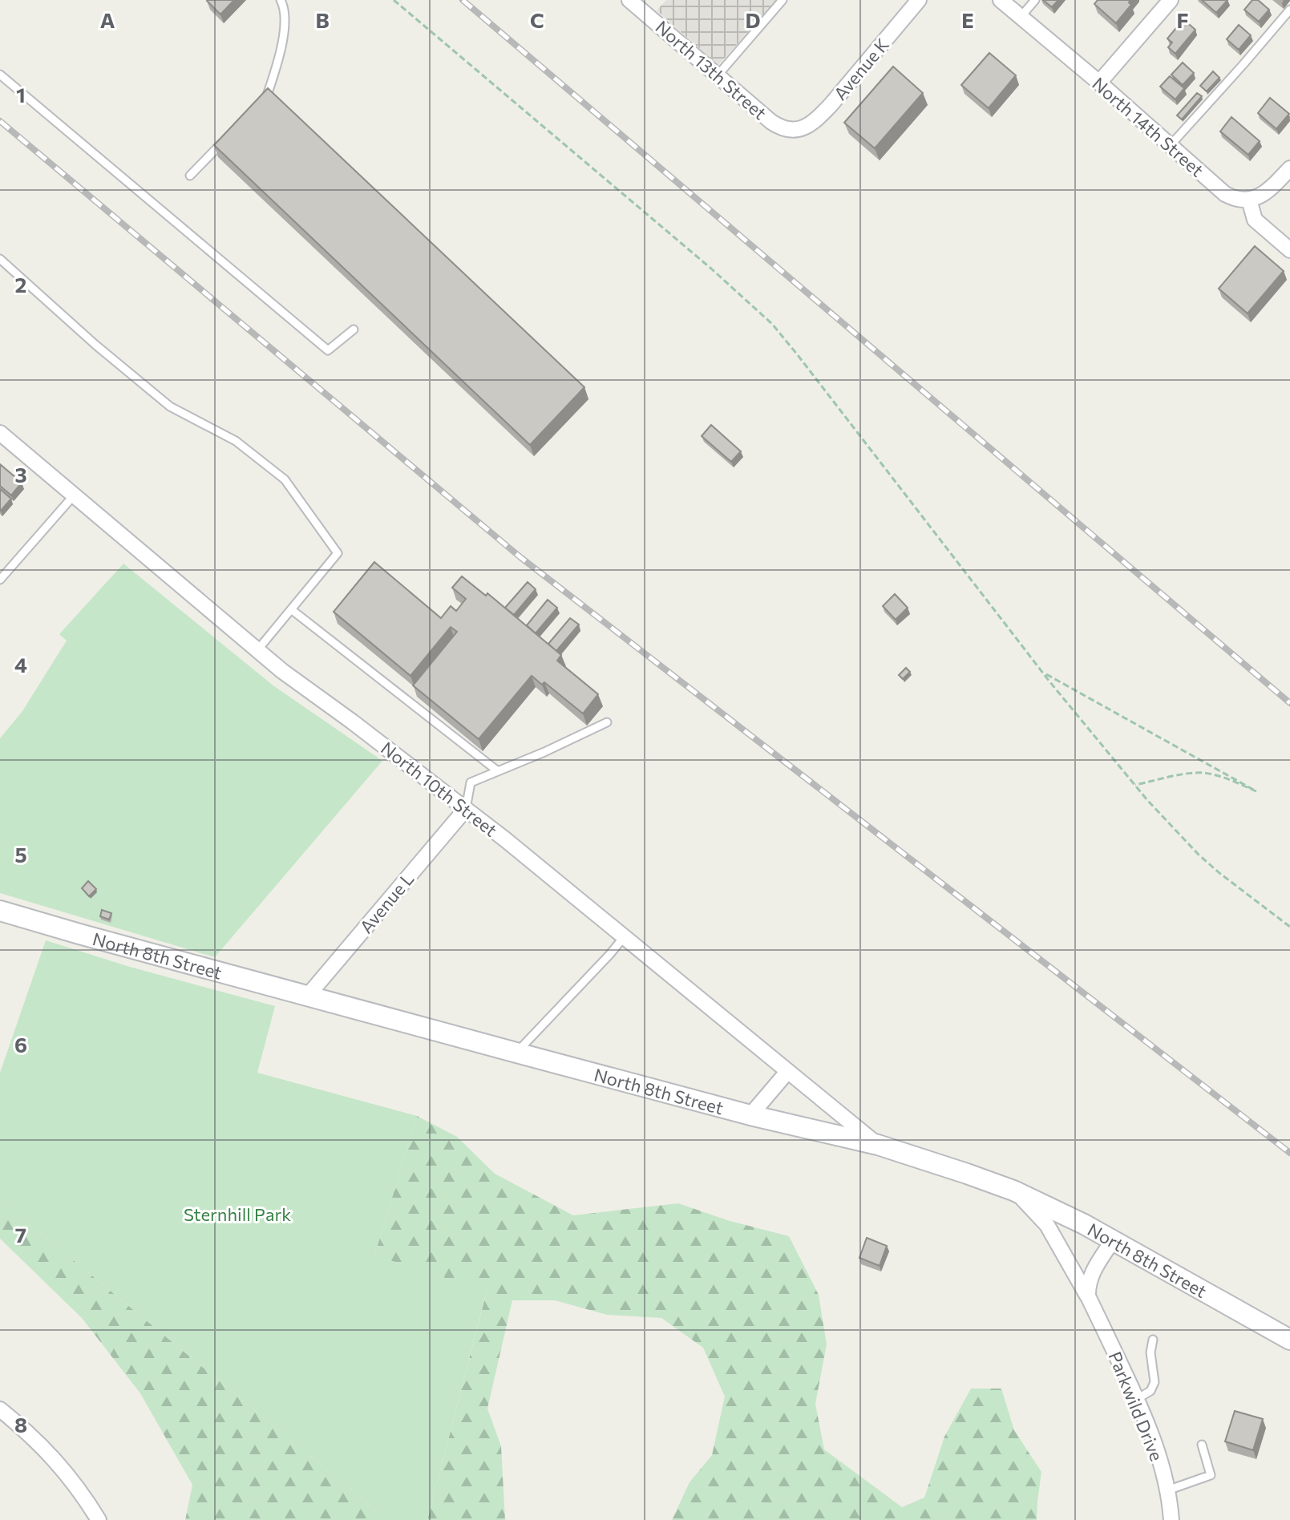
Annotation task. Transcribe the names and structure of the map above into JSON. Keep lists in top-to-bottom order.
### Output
{
  "streets": {
    "street": [
      "Avenue K",
      "North 13th Street",
      "North 14th Street",
      "North 10th Street",
      "Avenue L",
      "North 8th Street",
      "Parkwild Drive"
    ]
  },
  "crossings": [
    ["Avenue K", "North 13th Street"],
    ["North 10th Street", "Avenue L"],
    ["North 10th Street", "North 8th Street"],
    ["Avenue L", "North 8th Street"],
    ["North 8th Street", "Parkwild Drive"]
  ],
  "parks": ["Sternhill Park"],
  "grid": {
    "columns": [
      "A",
      "B",
      "C",
      "D",
      "E",
      "F"
    ],
    "rows": [
      "1",
      "2",
      "3",
      "4",
      "5",
      "6",
      "7",
      "8"
    ]
  }
}
